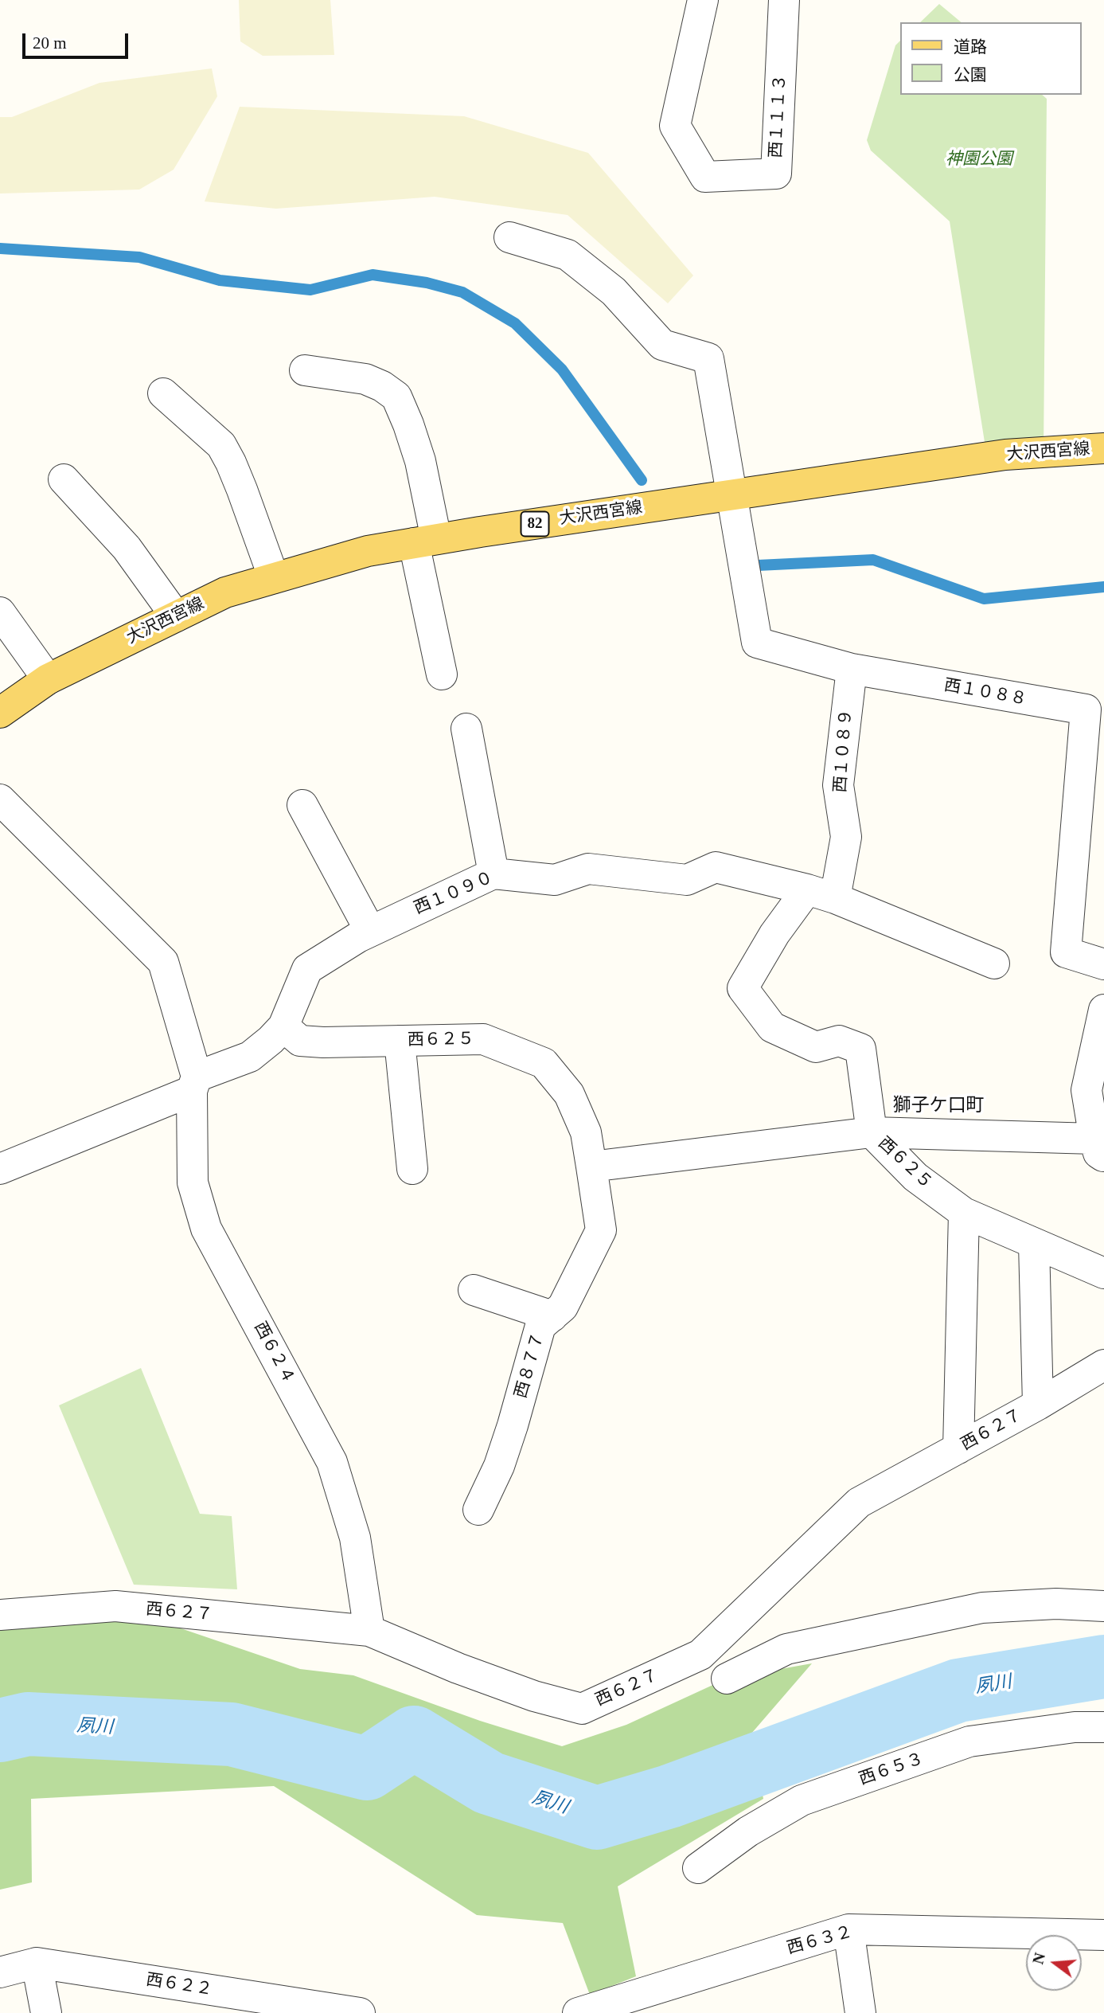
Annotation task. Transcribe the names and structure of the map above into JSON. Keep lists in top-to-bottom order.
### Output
{
  "streets": {
    "main road": ["大沢西宮線", "82"],
    "street": [
      "西１１１３",
      "西１０８８",
      "西１０８９",
      "西１０９０",
      "西６２５",
      "西６２４",
      "西８７７",
      "西６２７",
      "西６５３",
      "西６３２",
      "西６２２"
    ]
  },
  "crossings": [
    ["大沢西宮線", "西１０８８"],
    ["西１０８８", "西１０８９"],
    ["西１０８９", "西１０９０"],
    ["西１０９０", "西６２５"],
    ["西６２５", "西８７７"],
    ["西６２４", "西６２７"]
  ],
  "districts": ["獅子ケ口町"],
  "water": ["夙川"],
  "parks": ["神園公園"],
  "legend": ["道路", "公園"],
  "scale_bar": "20 m",
  "north": "left"
}
